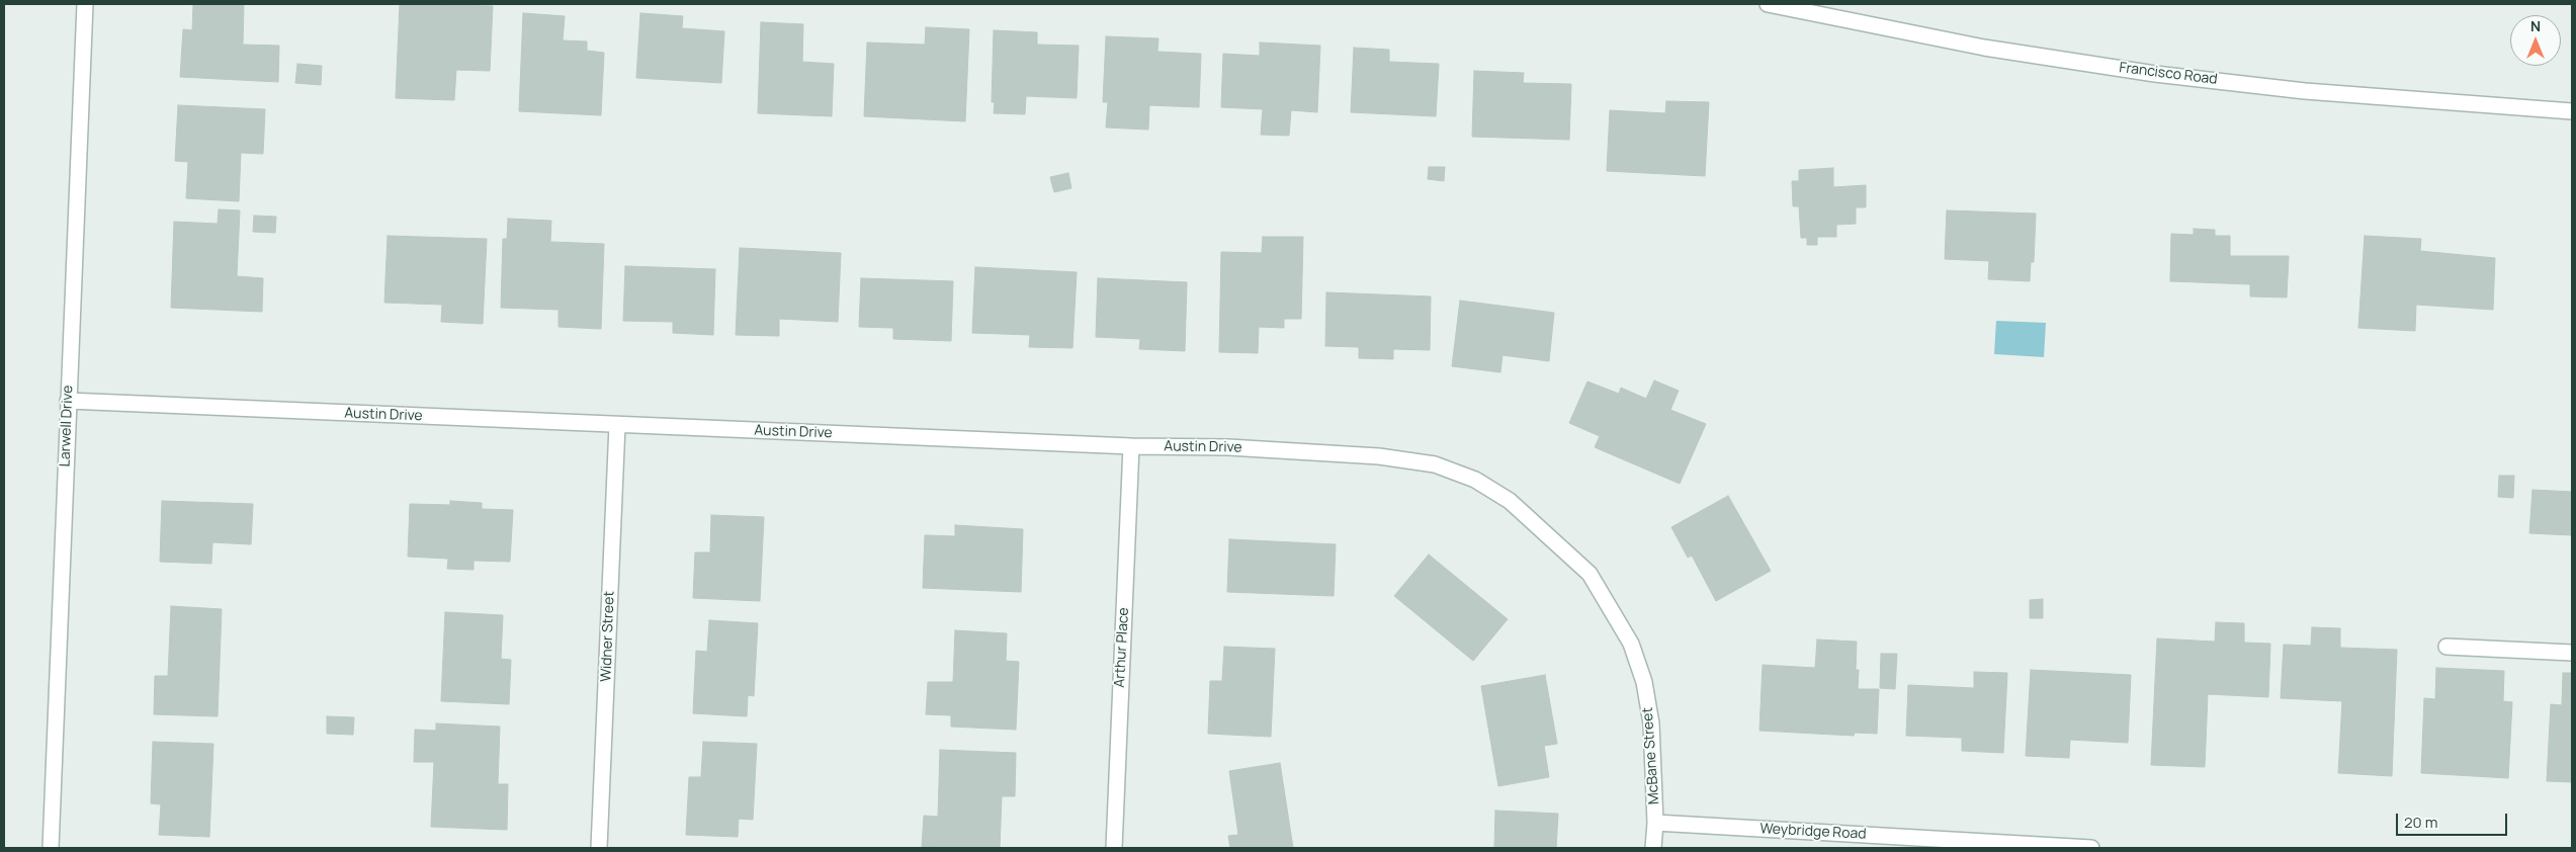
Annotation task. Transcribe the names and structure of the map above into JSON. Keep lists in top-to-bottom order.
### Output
{
  "streets": {
    "street": [
      "Francisco Road",
      "Austin Drive",
      "Larwell Drive",
      "Widner Street",
      "Arthur Place",
      "McBane Street",
      "Weybridge Road"
    ]
  },
  "crossings": [
    ["Austin Drive", "Larwell Drive"],
    ["Austin Drive", "Widner Street"],
    ["Austin Drive", "Arthur Place"],
    ["Austin Drive", "McBane Street"],
    ["McBane Street", "Weybridge Road"]
  ],
  "scale_bar": "20 m",
  "north": "top"
}
